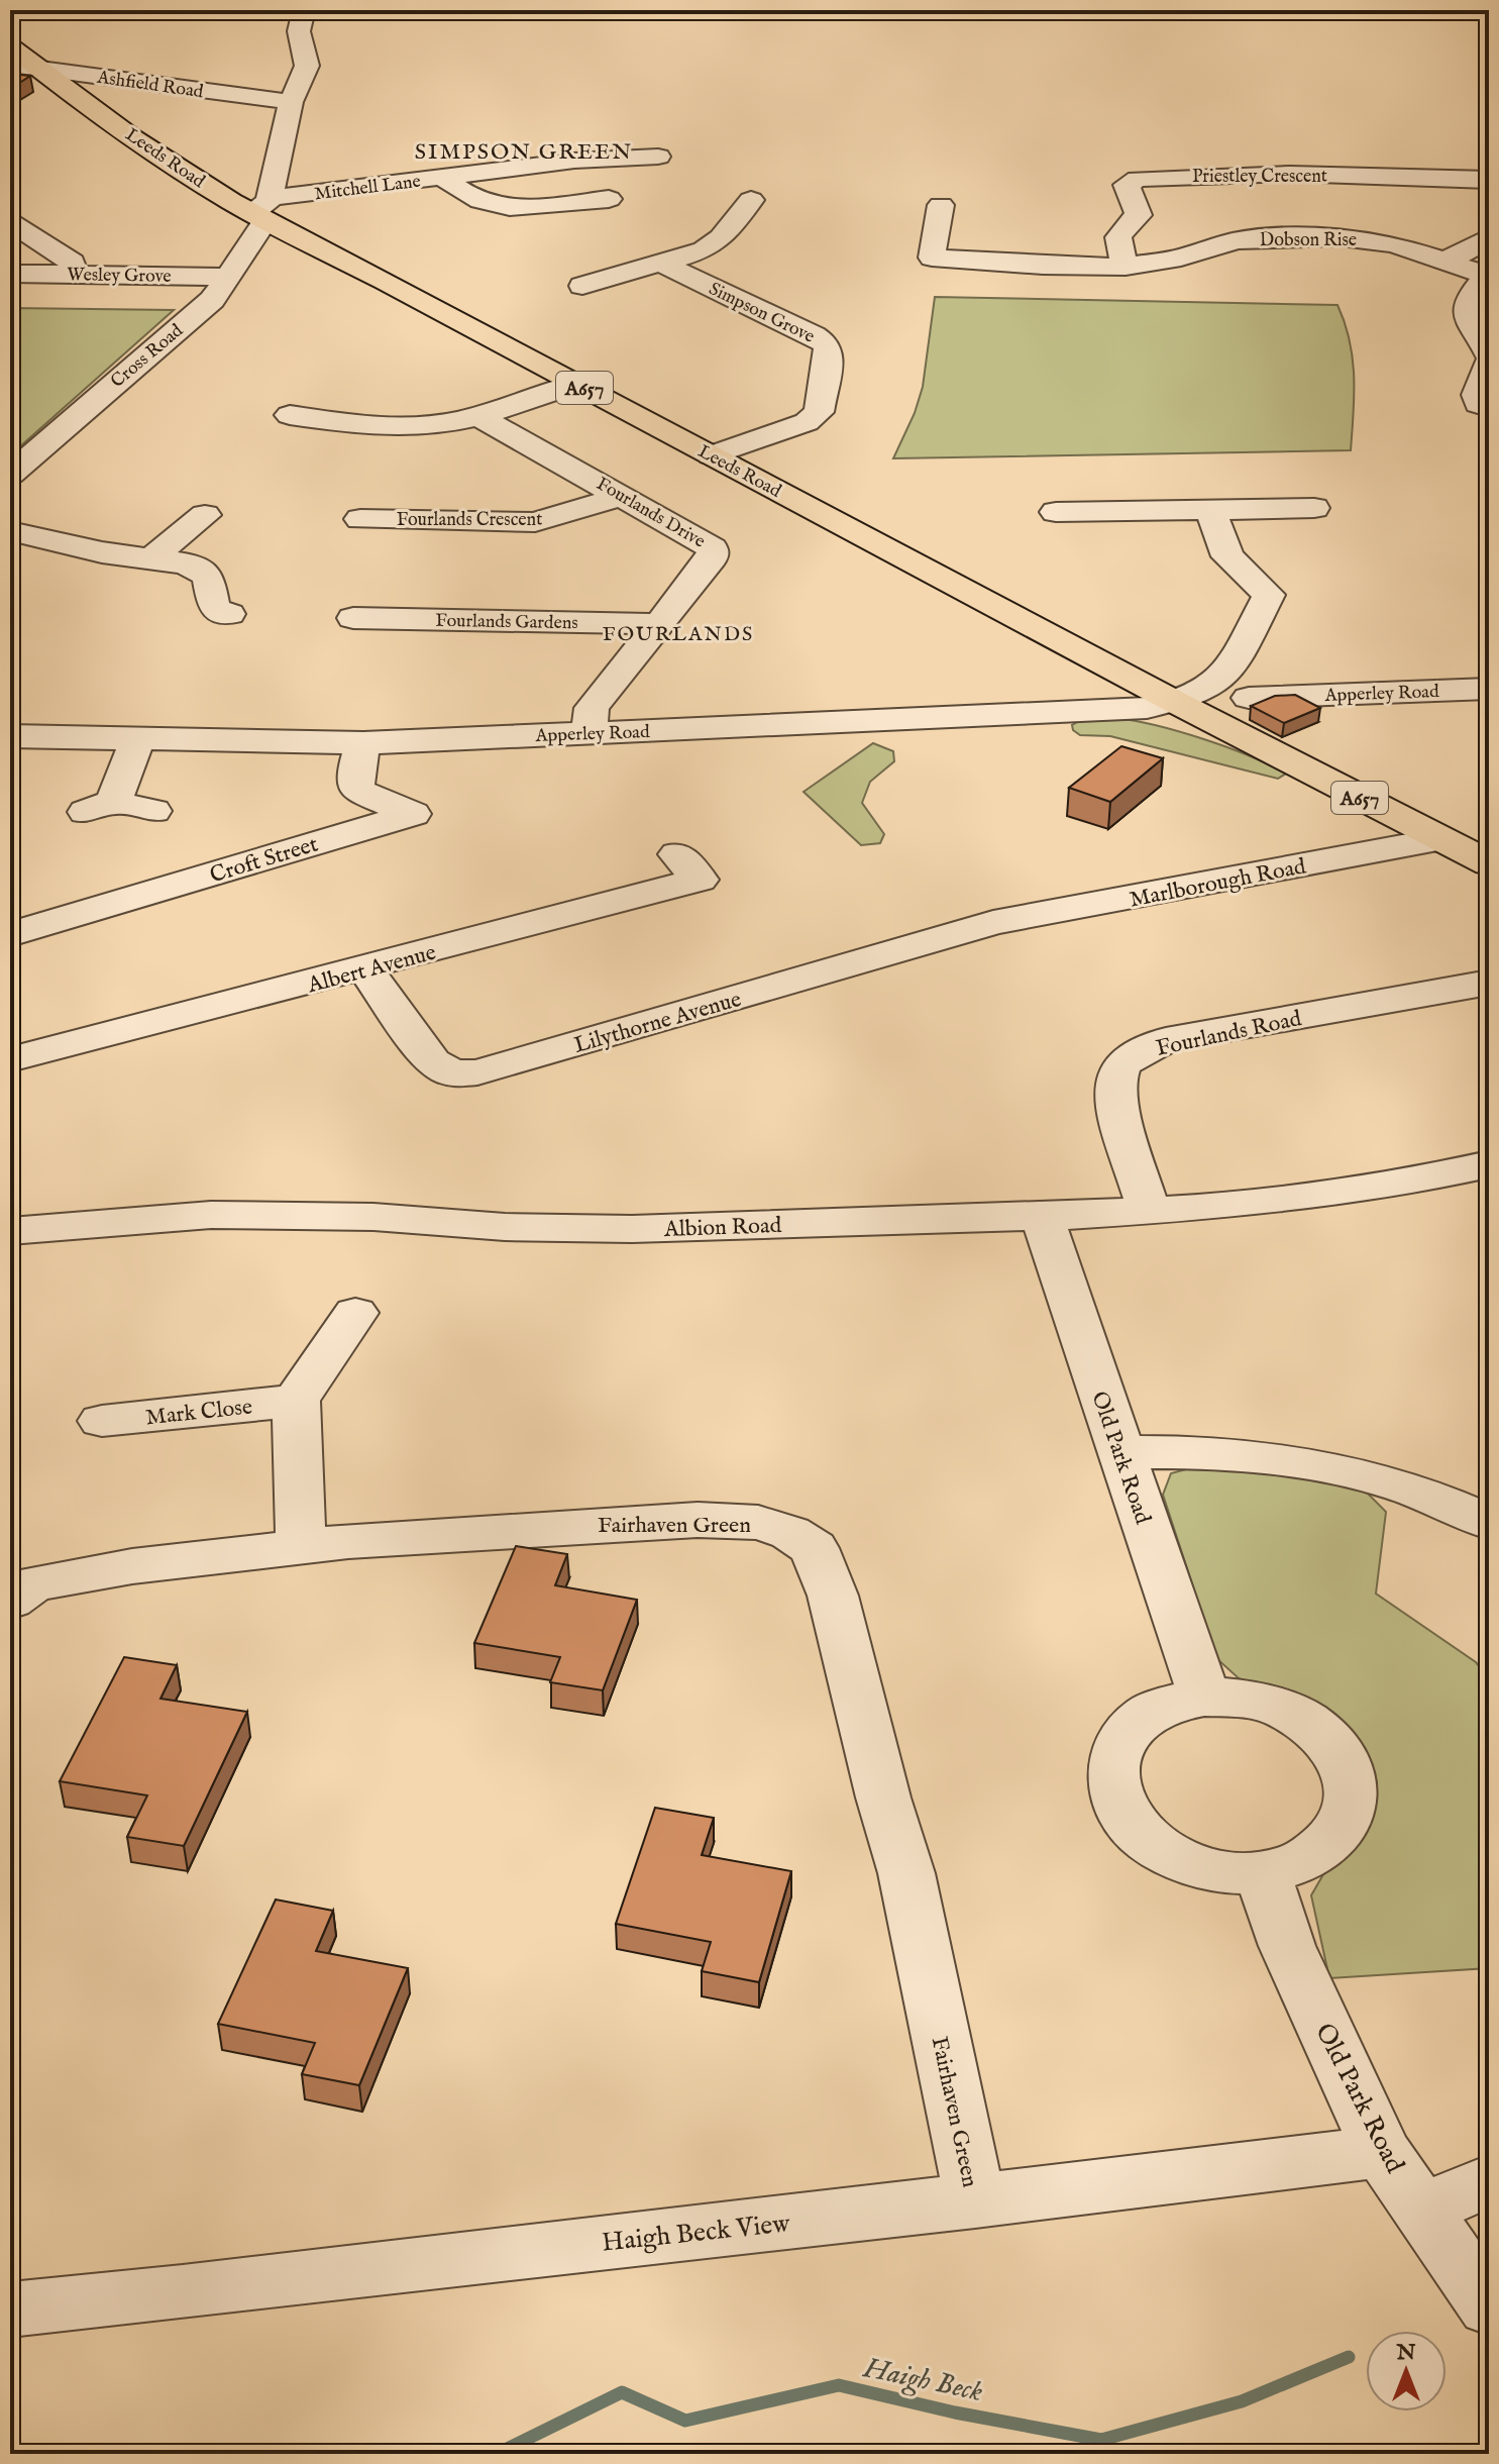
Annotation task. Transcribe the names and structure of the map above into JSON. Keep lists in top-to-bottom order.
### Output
{
  "streets": {
    "main road": ["Leeds Road", "A657"],
    "street": [
      "Ashfield Road",
      "Priestley Crescent",
      "Mitchell Lane",
      "Dobson Rise",
      "Wesley Grove",
      "Simpson Grove",
      "Cross Road",
      "Fourlands Drive",
      "Fourlands Crescent",
      "Fourlands Gardens",
      "Apperley Road",
      "Croft Street",
      "Marlborough Road",
      "Albert Avenue",
      "Lilythorne Avenue",
      "Fourlands Road",
      "Albion Road",
      "Mark Close",
      "Old Park Road",
      "Fairhaven Green",
      "Haigh Beck View"
    ]
  },
  "crossings": [
    ["Ashfield Road", "Leeds Road"],
    ["Leeds Road", "Mitchell Lane"],
    ["Leeds Road", "Simpson Grove"],
    ["Leeds Road", "Cross Road"],
    ["Leeds Road", "Apperley Road"],
    ["Leeds Road", "Marlborough Road"],
    ["Priestley Crescent", "Dobson Rise"],
    ["Mitchell Lane", "Cross Road"],
    ["Wesley Grove", "Cross Road"],
    ["Fourlands Drive", "Fourlands Crescent"],
    ["Fourlands Drive", "Fourlands Gardens"],
    ["Fourlands Drive", "Apperley Road"],
    ["Apperley Road", "Croft Street"],
    ["Marlborough Road", "Lilythorne Avenue"],
    ["Albert Avenue", "Lilythorne Avenue"],
    ["Fourlands Road", "Albion Road"],
    ["Albion Road", "Old Park Road"],
    ["Old Park Road", "Haigh Beck View"],
    ["Fairhaven Green", "Haigh Beck View"]
  ],
  "districts": ["SIMPSON GREEN", "FOURLANDS"],
  "water": ["Haigh Beck"],
  "north": "top"
}
